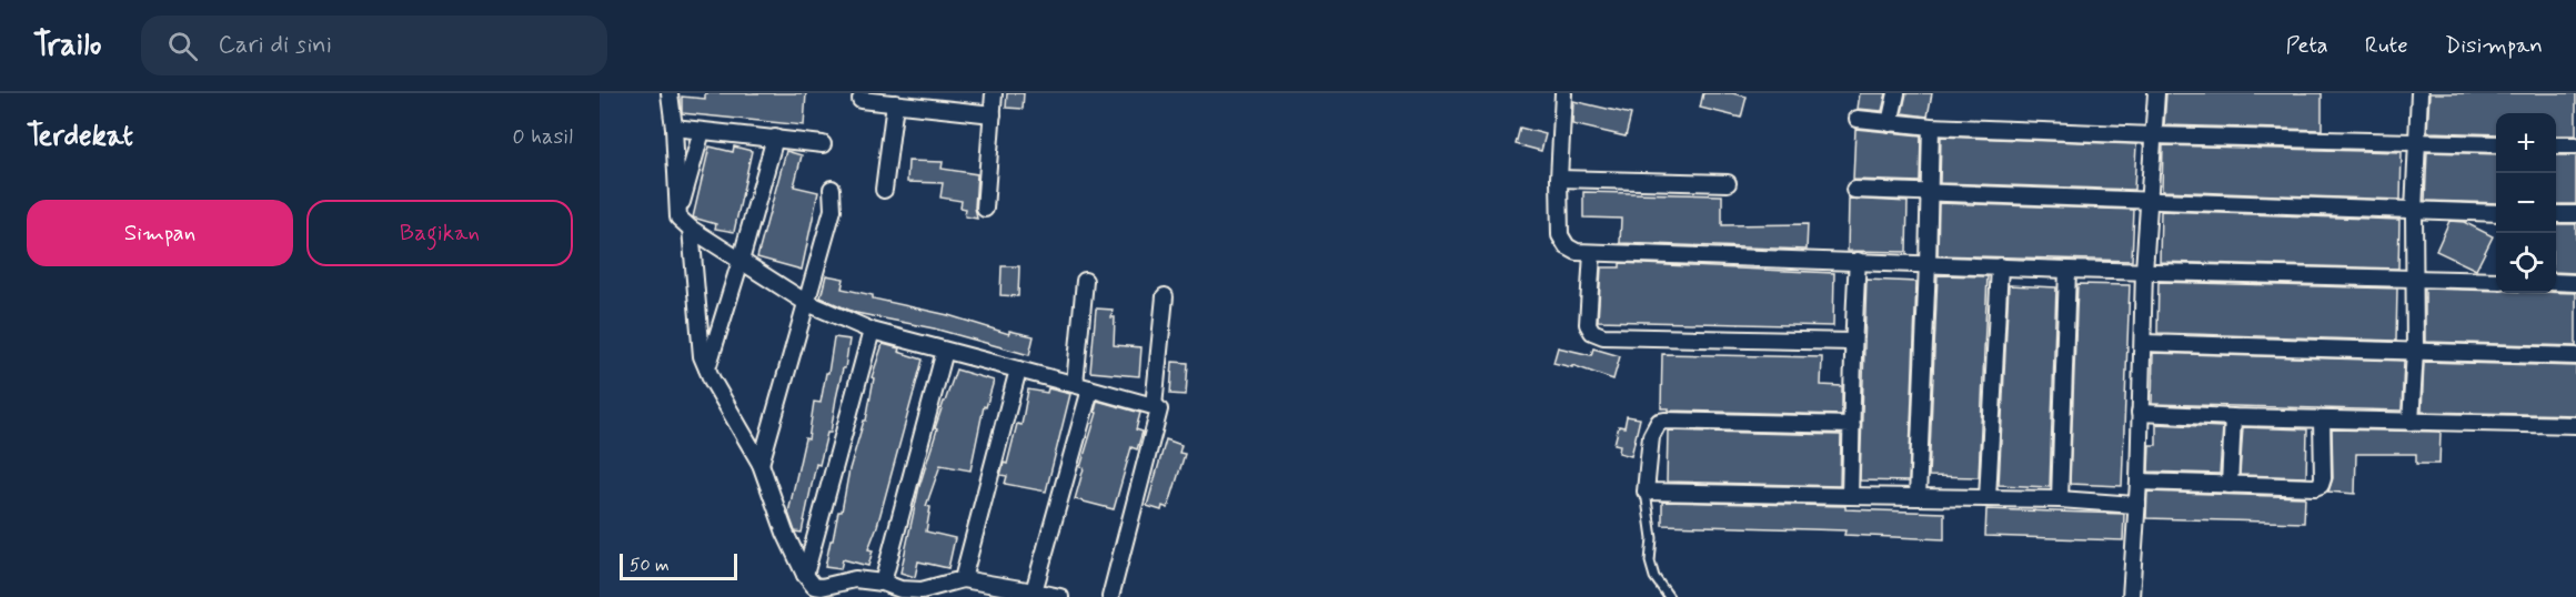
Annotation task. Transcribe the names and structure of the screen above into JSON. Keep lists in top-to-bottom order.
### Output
{
  "scale_bar": "50 m",
  "page": {
    "header": "Trailo",
    "search": "Cari di sini",
    "nav": ["Peta", "Rute", "Disimpan"],
    "heading": ["Terdekat", "0 hasil"],
    "map_buttons": ["+", "−"],
    "buttons": ["Simpan", "Bagikan"],
    "scale": "50 m"
  }
}
